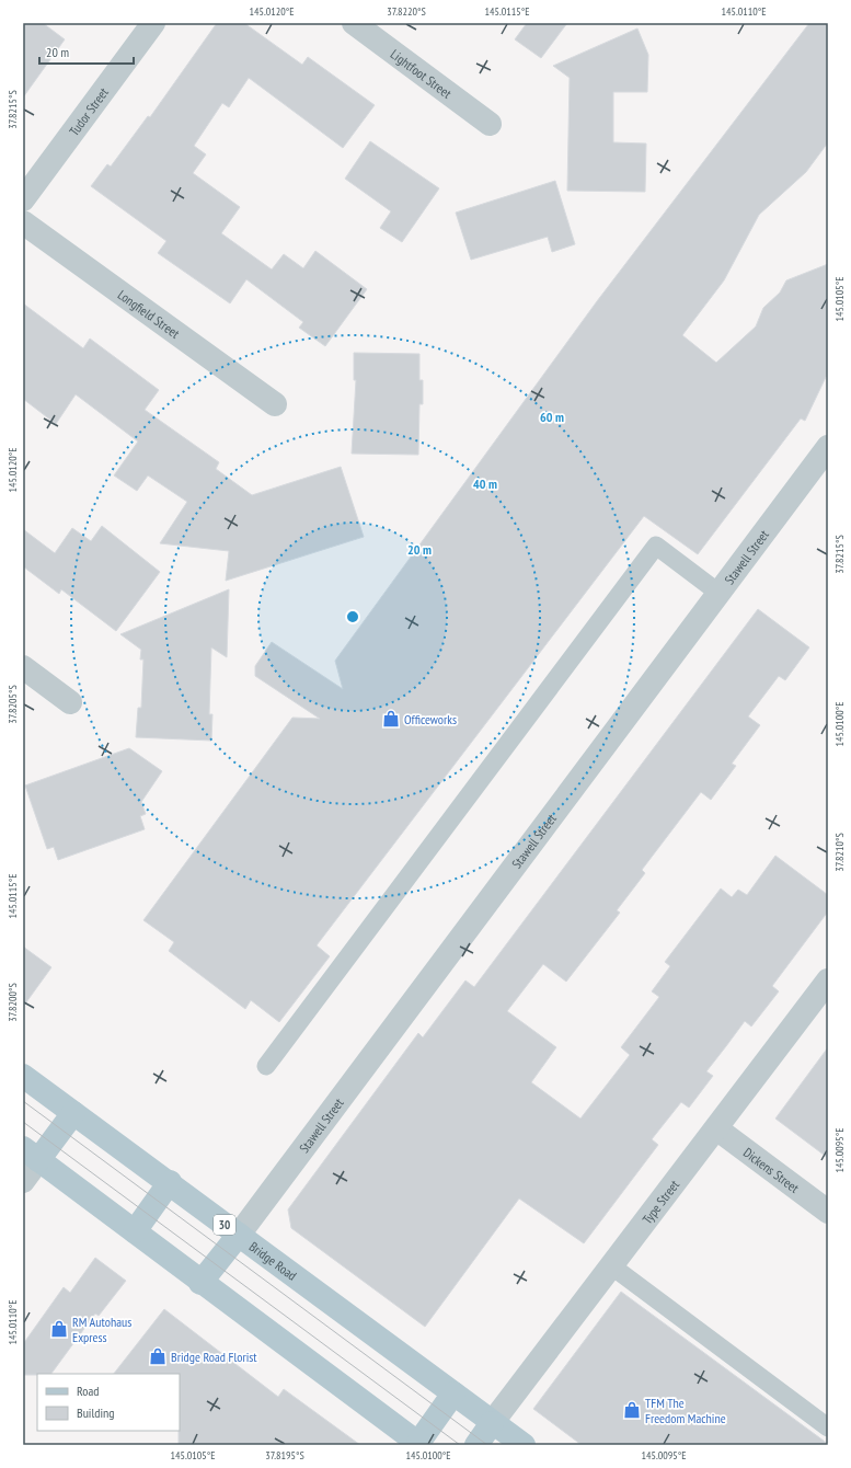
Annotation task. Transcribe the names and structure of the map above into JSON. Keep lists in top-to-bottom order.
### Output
{
  "streets": {
    "main road": ["30", "Bridge Road"],
    "street": [
      "Lightfoot Street",
      "Tudor Street",
      "Longfield Street",
      "Stawell Street",
      "Dickens Street",
      "Type Street"
    ]
  },
  "crossings": [
    ["Stawell Street", "Bridge Road"],
    ["Dickens Street", "Type Street"],
    ["Type Street", "Bridge Road"]
  ],
  "places": {
    "shop": [
      "Officeworks",
      "RM Autohaus Express",
      "Bridge Road Florist",
      "TFM The Freedom Machine"
    ]
  },
  "legend": ["Road", "Building"],
  "scale_bar": "20 m",
  "coordinates": [
    "145.0120°E",
    "37.8220°S",
    "145.0115°E",
    "145.0110°E",
    "37.8215°S",
    "145.0105°E",
    "37.8205°S",
    "145.0100°E",
    "37.8210°S",
    "37.8200°S",
    "145.0095°E",
    "37.8195°S"
  ],
  "rings": ["60 m", "40 m", "20 m"]
}
